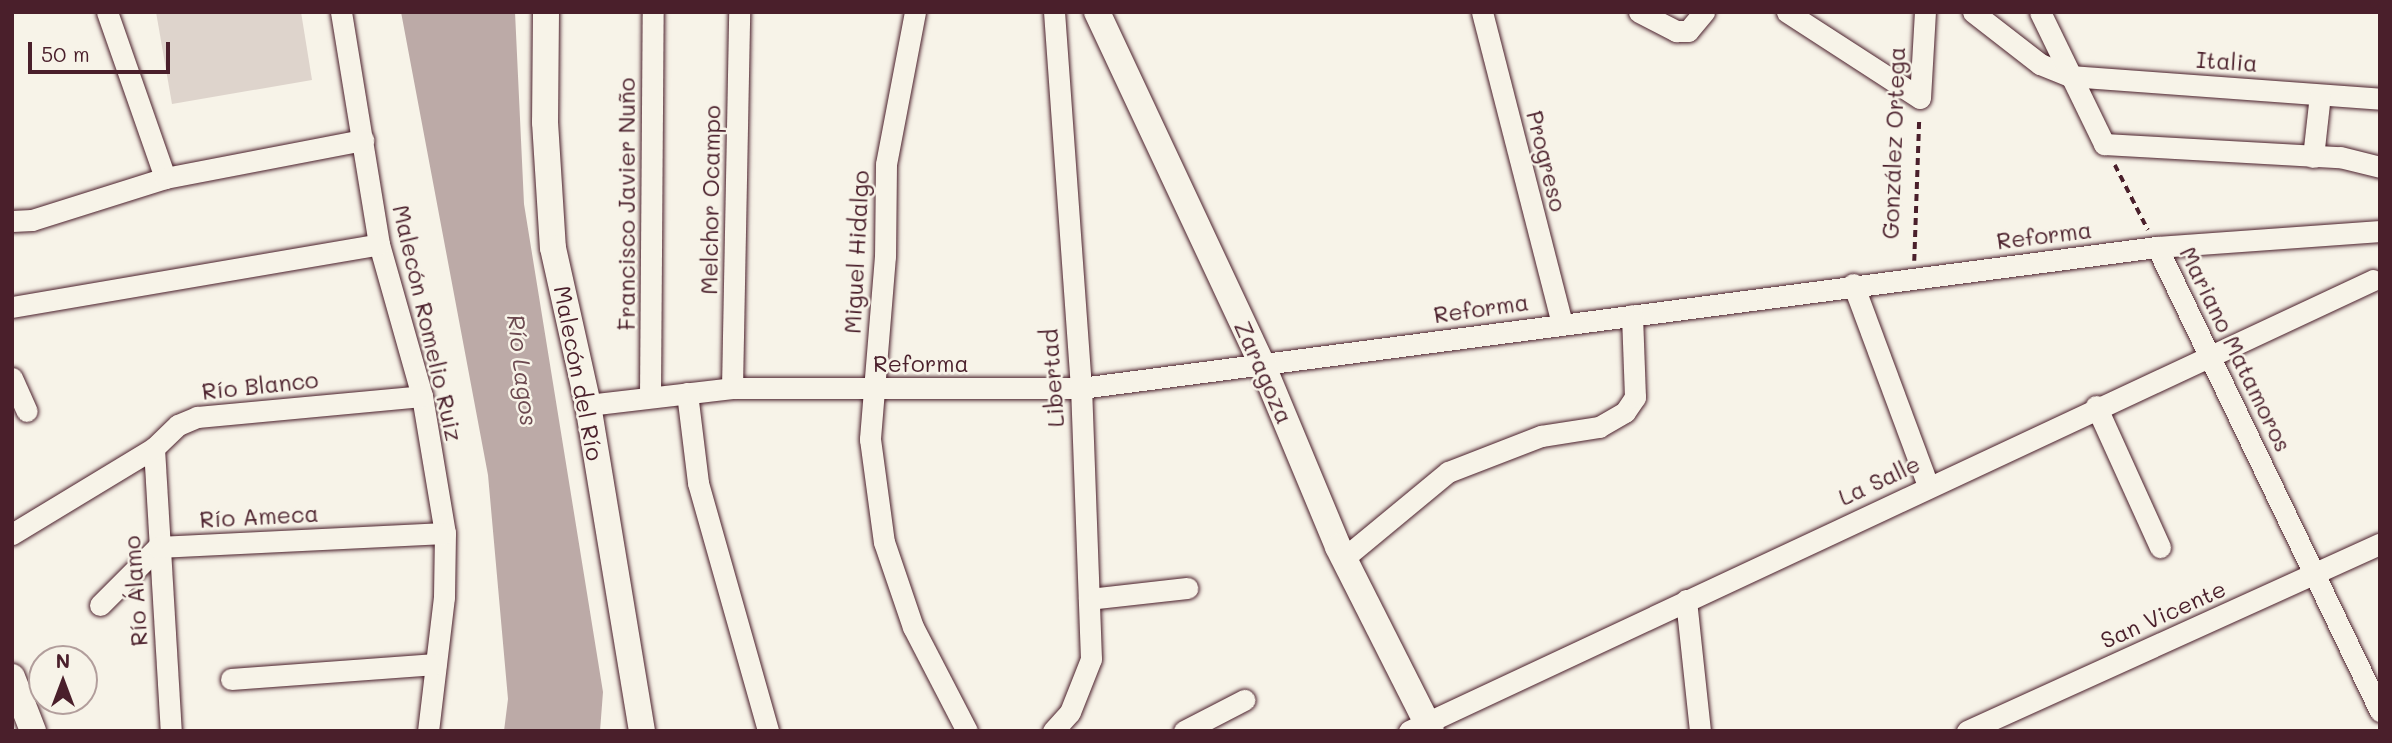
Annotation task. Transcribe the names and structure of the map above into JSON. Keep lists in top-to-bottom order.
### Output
{
  "streets": {
    "street": [
      "Italia",
      "González Ortega",
      "Progreso",
      "Melchor Ocampo",
      "Francisco Javier Nuño",
      "Reforma",
      "Miguel Hidalgo",
      "Malecón Romelio Ruiz",
      "Mariano Matamoros",
      "Zaragoza",
      "Malecón del Río",
      "Libertad",
      "Río Blanco",
      "La Salle",
      "Río Ameca",
      "Río Álamo",
      "San Vicente"
    ]
  },
  "crossings": [
    ["González Ortega", "Reforma"],
    ["Progreso", "Reforma"],
    ["Melchor Ocampo", "Reforma"],
    ["Francisco Javier Nuño", "Reforma"],
    ["Reforma", "Miguel Hidalgo"],
    ["Reforma", "Mariano Matamoros"],
    ["Reforma", "Zaragoza"],
    ["Reforma", "Malecón del Río"],
    ["Reforma", "Libertad"],
    ["Malecón Romelio Ruiz", "Río Blanco"],
    ["Malecón Romelio Ruiz", "Río Ameca"],
    ["Mariano Matamoros", "La Salle"],
    ["Mariano Matamoros", "San Vicente"],
    ["Zaragoza", "La Salle"],
    ["Río Blanco", "Río Álamo"],
    ["Río Ameca", "Río Álamo"]
  ],
  "water": ["Río Lagos"],
  "scale_bar": "50 m",
  "north": "top"
}
